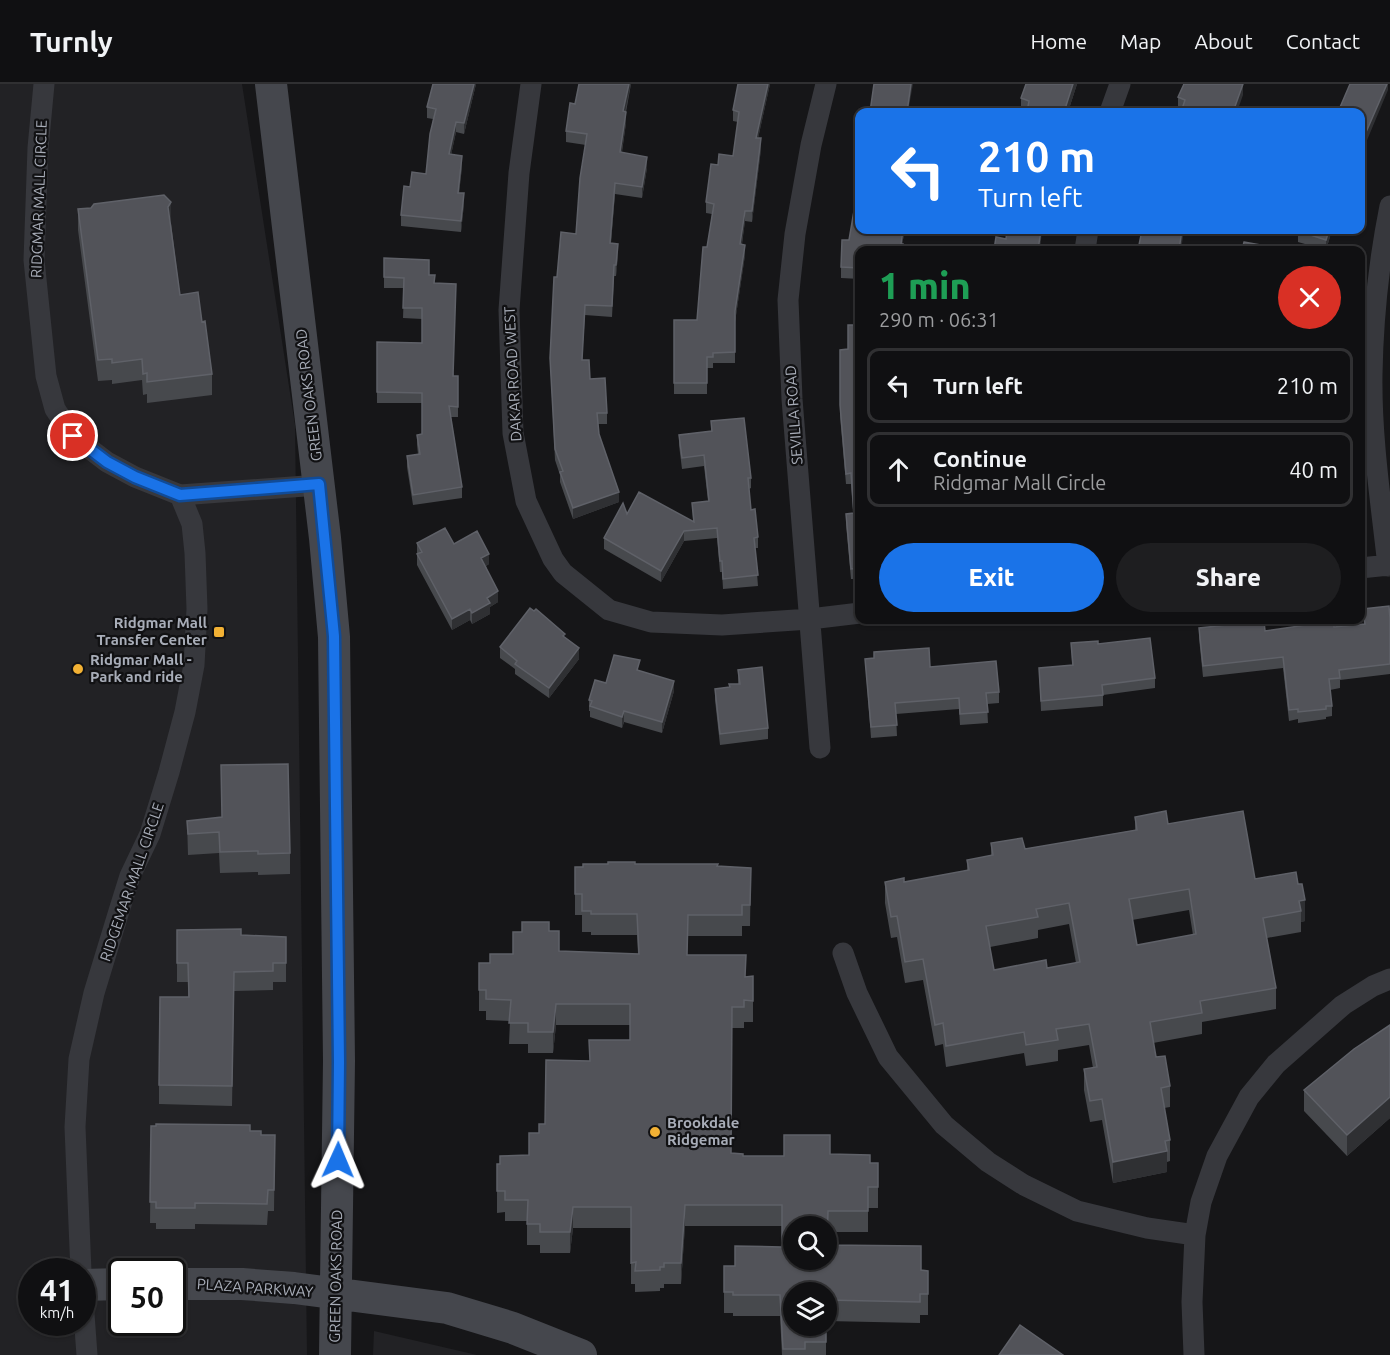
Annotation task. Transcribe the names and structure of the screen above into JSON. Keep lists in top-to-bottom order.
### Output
{
  "streets": {
    "main road": ["GREEN OAKS ROAD", "PLAZA PARKWAY"],
    "street": [
      "RIDGMAR MALL CIRCLE",
      "DAKAR ROAD WEST",
      "SEVILLA ROAD",
      "RIDGEMAR MALL CIRCLE"
    ]
  },
  "crossings": [
    ["RIDGMAR MALL CIRCLE", "RIDGEMAR MALL CIRCLE"],
    ["DAKAR ROAD WEST", "SEVILLA ROAD"],
    ["GREEN OAKS ROAD", "PLAZA PARKWAY"]
  ],
  "places": {
    "transit": ["Ridgmar Mall Transfer Center"],
    "other": ["Ridgmar Mall - Park and ride", "Brookdale Ridgemar"]
  },
  "page": {
    "header": "Turnly",
    "nav": [
      "Home",
      "Map",
      "About",
      "Contact"
    ],
    "turn": ["210 m", "Turn left"],
    "heading": ["1 min", "290 m · 06:31"],
    "list": [
      {
        "name": "Turn left",
        "value": "210 m"
      },
      {
        "name": "Continue",
        "note": "Ridgmar Mall Circle",
        "value": "40 m"
      }
    ],
    "buttons": ["Exit", "Share"],
    "speed": "41 km/h",
    "limit": "50"
  }
}
